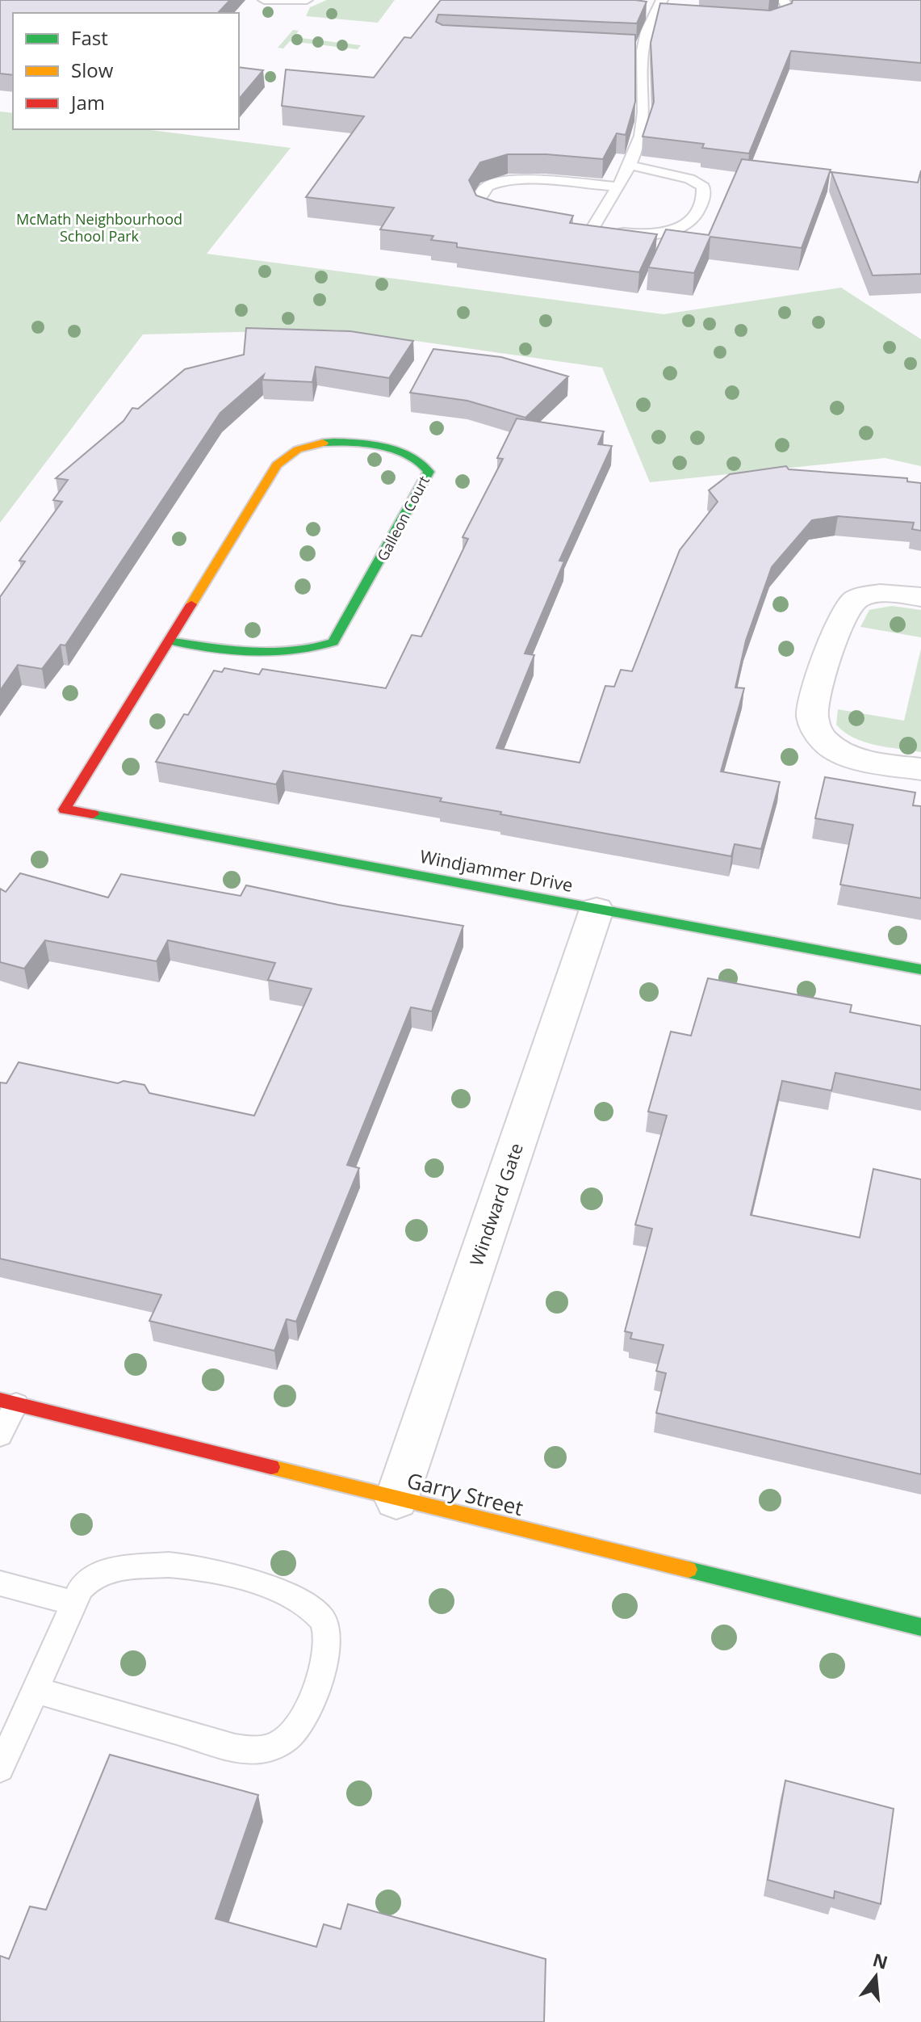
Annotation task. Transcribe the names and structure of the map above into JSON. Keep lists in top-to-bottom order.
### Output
{
  "streets": {
    "street": [
      "Galleon Court",
      "Windjammer Drive",
      "Windward Gate",
      "Garry Street"
    ]
  },
  "crossings": [
    ["Galleon Court", "Windjammer Drive"],
    ["Windjammer Drive", "Windward Gate"],
    ["Windward Gate", "Garry Street"]
  ],
  "parks": ["McMath Neighbourhood School Park"],
  "legend": ["Fast", "Slow", "Jam"],
  "north": "top"
}
